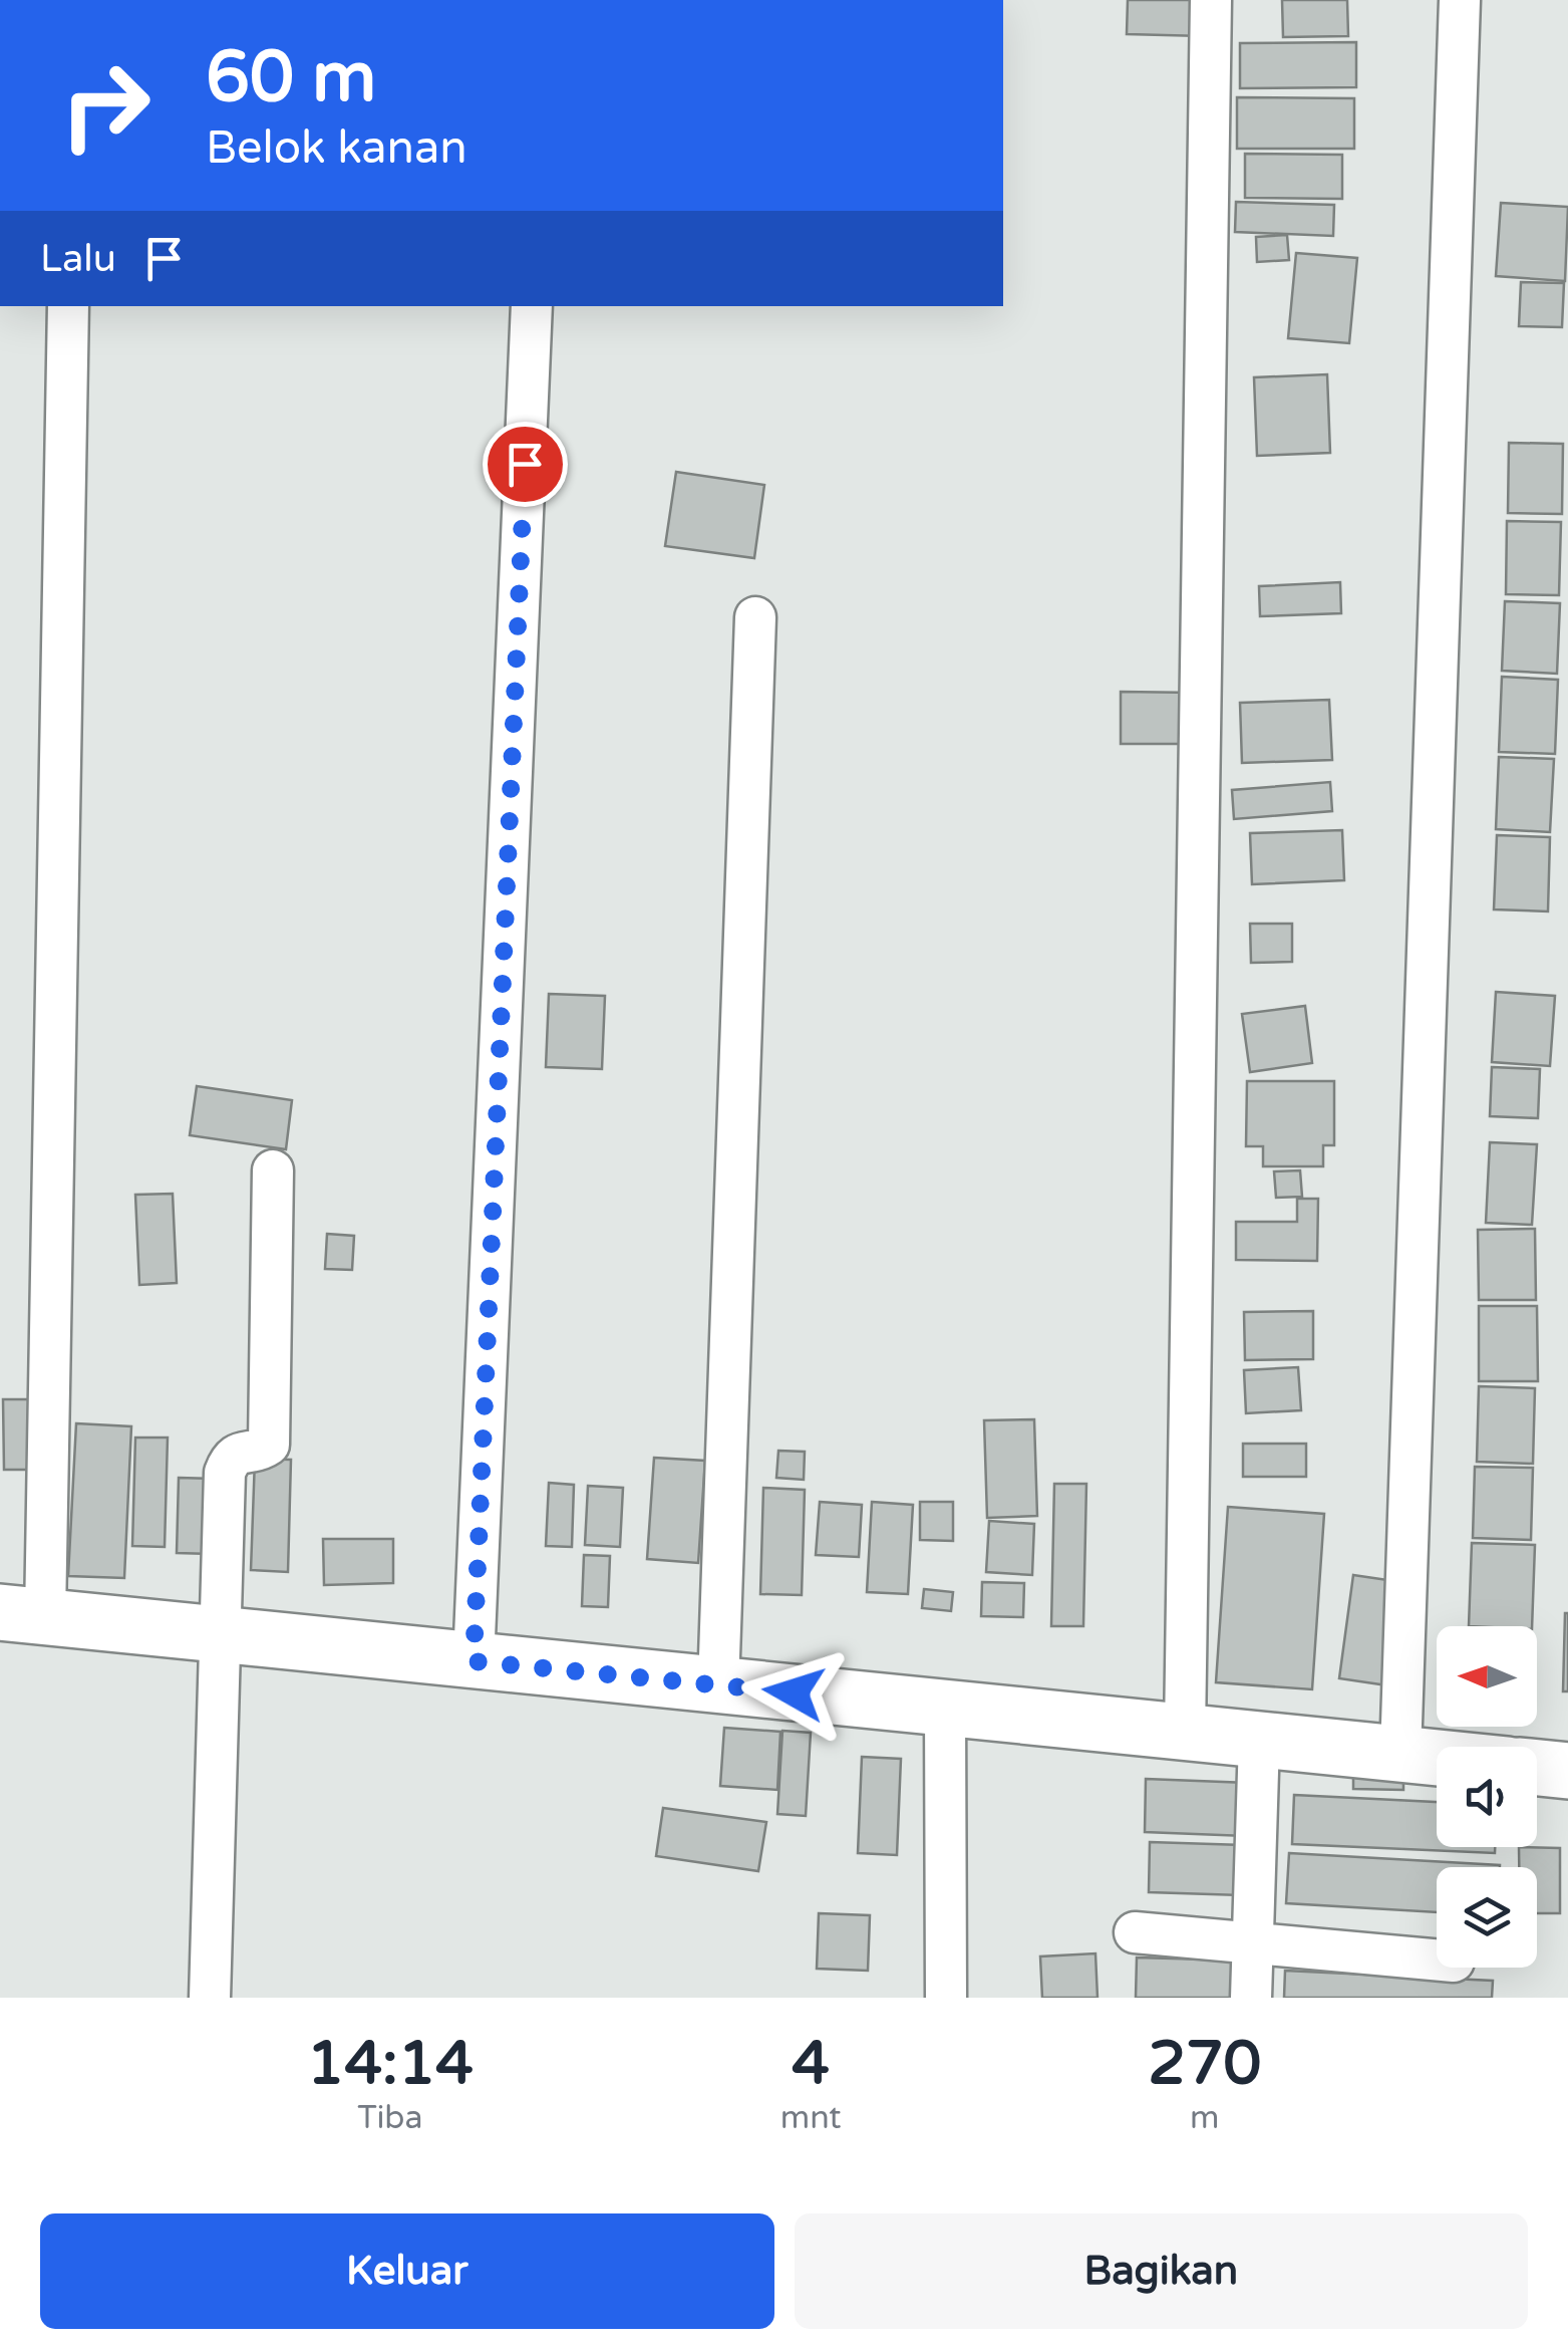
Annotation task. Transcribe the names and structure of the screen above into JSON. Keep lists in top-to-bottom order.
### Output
{
  "north": "left",
  "page": {
    "turn": ["60 m", "Belok kanan"],
    "then": "Lalu",
    "eta": [
      "14:14",
      "Tiba",
      "4",
      "mnt",
      "270",
      "m"
    ],
    "buttons": ["Keluar", "Bagikan"]
  }
}
